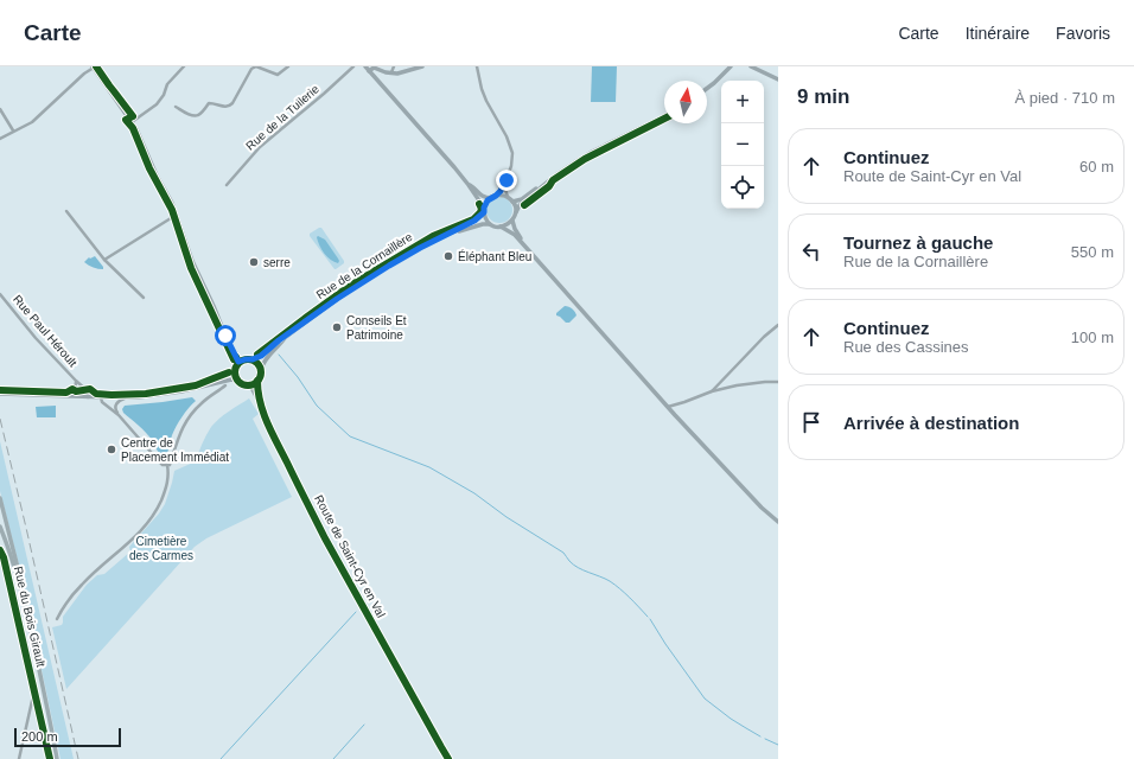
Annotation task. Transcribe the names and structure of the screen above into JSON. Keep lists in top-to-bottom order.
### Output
{
  "streets": {
    "main road": ["Rue de la Cornaillère", "Route de Saint-Cyr en Val"],
    "street": ["Rue de la Tuilerie", "Rue Paul Héroult", "Rue du Bois Girault"]
  },
  "crossings": [
    ["Rue de la Cornaillère", "Route de Saint-Cyr en Val"]
  ],
  "parks": ["Cimetière des Carmes"],
  "places": [
    "Éléphant Bleu",
    "serre",
    "Conseils Et Patrimoine",
    "Centre de Placement Immédiat"
  ],
  "scale_bar": "200 m",
  "north": "top",
  "page": {
    "header": "Carte",
    "nav": ["Carte", "Itinéraire", "Favoris"],
    "heading": ["9 min", "À pied · 710 m"],
    "map_buttons": ["+", "−"],
    "list": [
      ["Continuez", "Route de Saint-Cyr en Val", "60 m"],
      ["Tournez à gauche", "Rue de la Cornaillère", "550 m"],
      ["Continuez", "Rue des Cassines", "100 m"],
      "Arrivée à destination"
    ],
    "scale": "200 m"
  }
}
